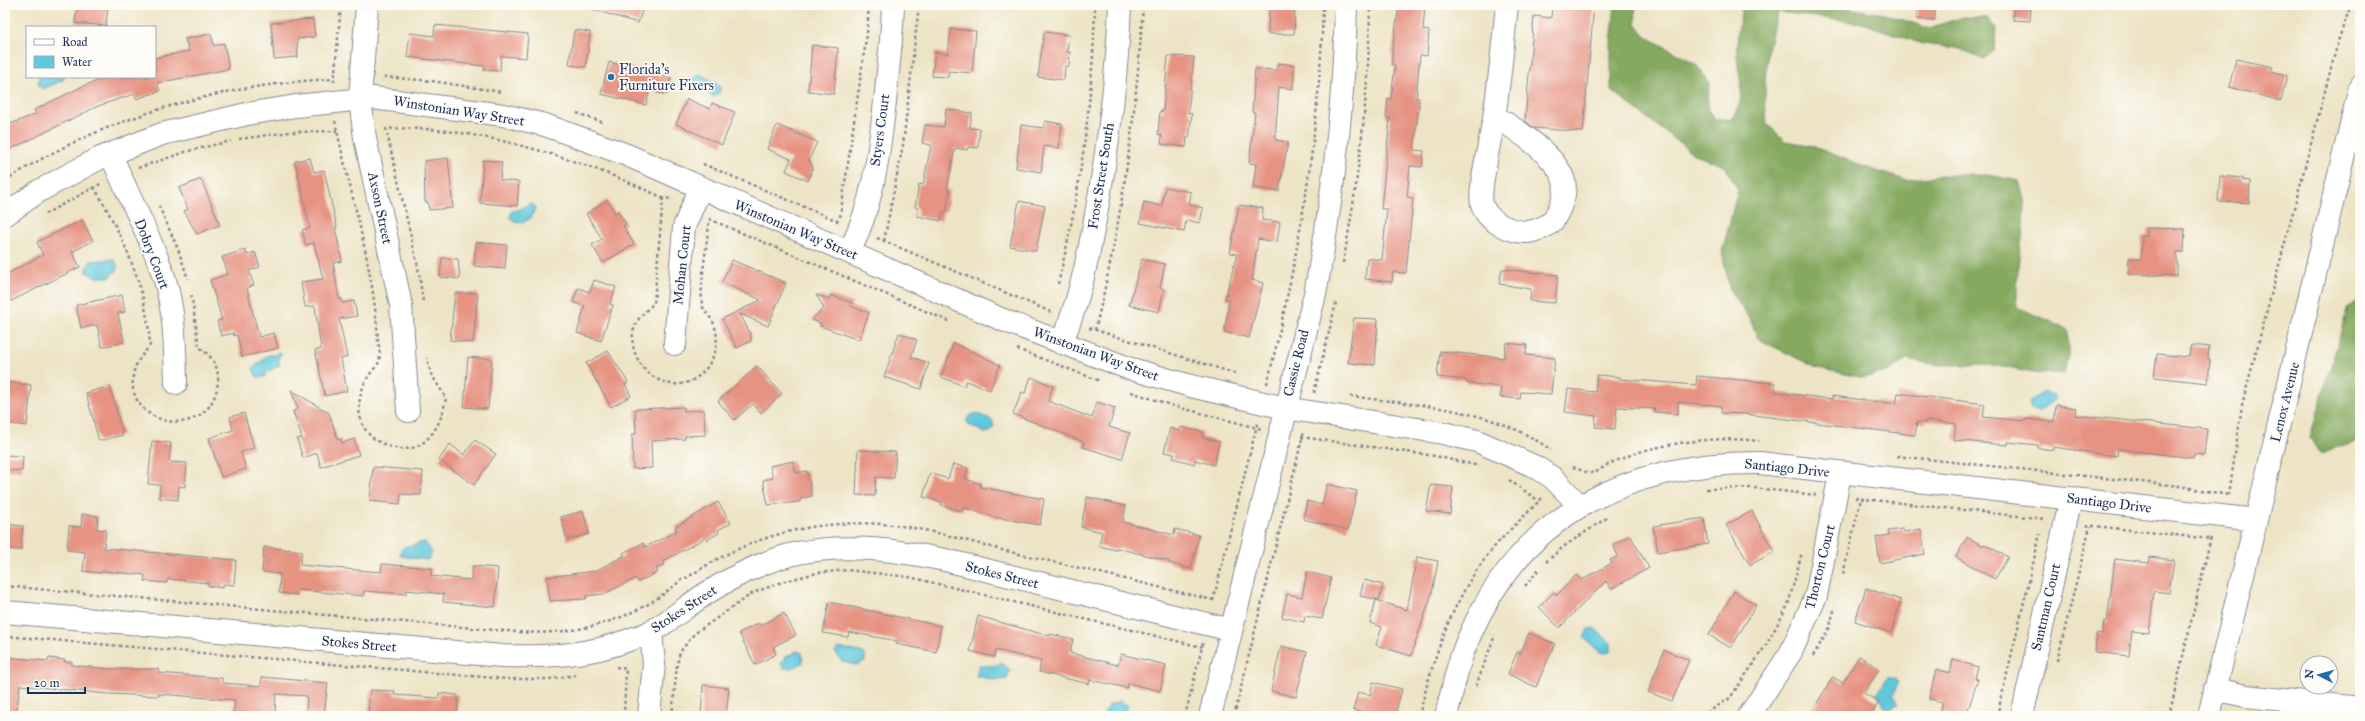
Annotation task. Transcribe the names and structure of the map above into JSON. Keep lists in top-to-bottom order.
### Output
{
  "streets": {
    "street": [
      "Winstonian Way Street",
      "Styers Court",
      "Frost Street South",
      "Axson Street",
      "Dobry Court",
      "Mohan Court",
      "Cassie Road",
      "Lenox Avenue",
      "Santiago Drive",
      "Thorton Court",
      "Stokes Street",
      "Santman Court"
    ]
  },
  "crossings": [
    ["Winstonian Way Street", "Styers Court"],
    ["Winstonian Way Street", "Frost Street South"],
    ["Winstonian Way Street", "Axson Street"],
    ["Winstonian Way Street", "Dobry Court"],
    ["Winstonian Way Street", "Mohan Court"],
    ["Winstonian Way Street", "Cassie Road"],
    ["Winstonian Way Street", "Santiago Drive"],
    ["Cassie Road", "Stokes Street"],
    ["Lenox Avenue", "Santiago Drive"],
    ["Santiago Drive", "Thorton Court"],
    ["Santiago Drive", "Santman Court"]
  ],
  "places": ["Florida's Furniture Fixers"],
  "legend": ["Road", "Water"],
  "scale_bar": "20 m",
  "north": "left"
}
